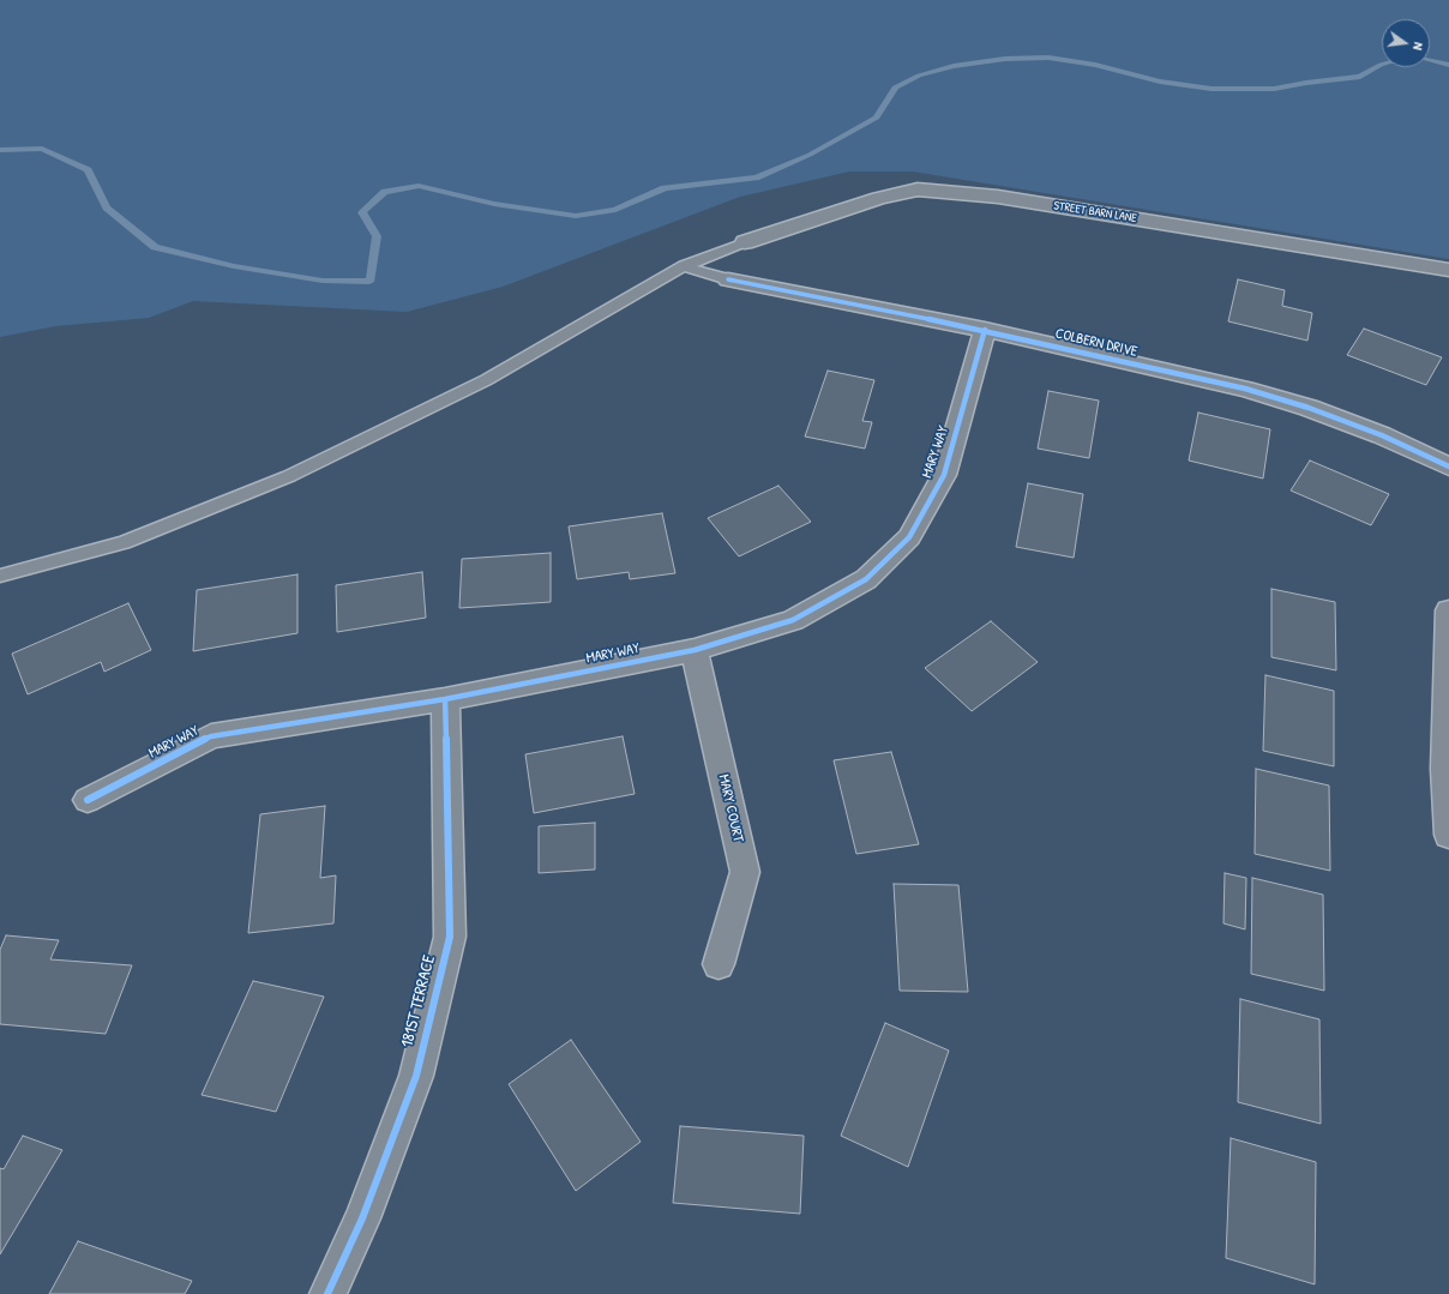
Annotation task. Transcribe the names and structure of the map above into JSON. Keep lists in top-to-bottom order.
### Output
{
  "streets": {
    "street": [
      "STREET BARN LANE",
      "COLBERN DRIVE",
      "MARY WAY",
      "MARY COURT",
      "181ST TERRACE"
    ]
  },
  "crossings": [
    ["COLBERN DRIVE", "MARY WAY"],
    ["MARY WAY", "MARY COURT"],
    ["MARY WAY", "181ST TERRACE"]
  ],
  "north": "right"
}
